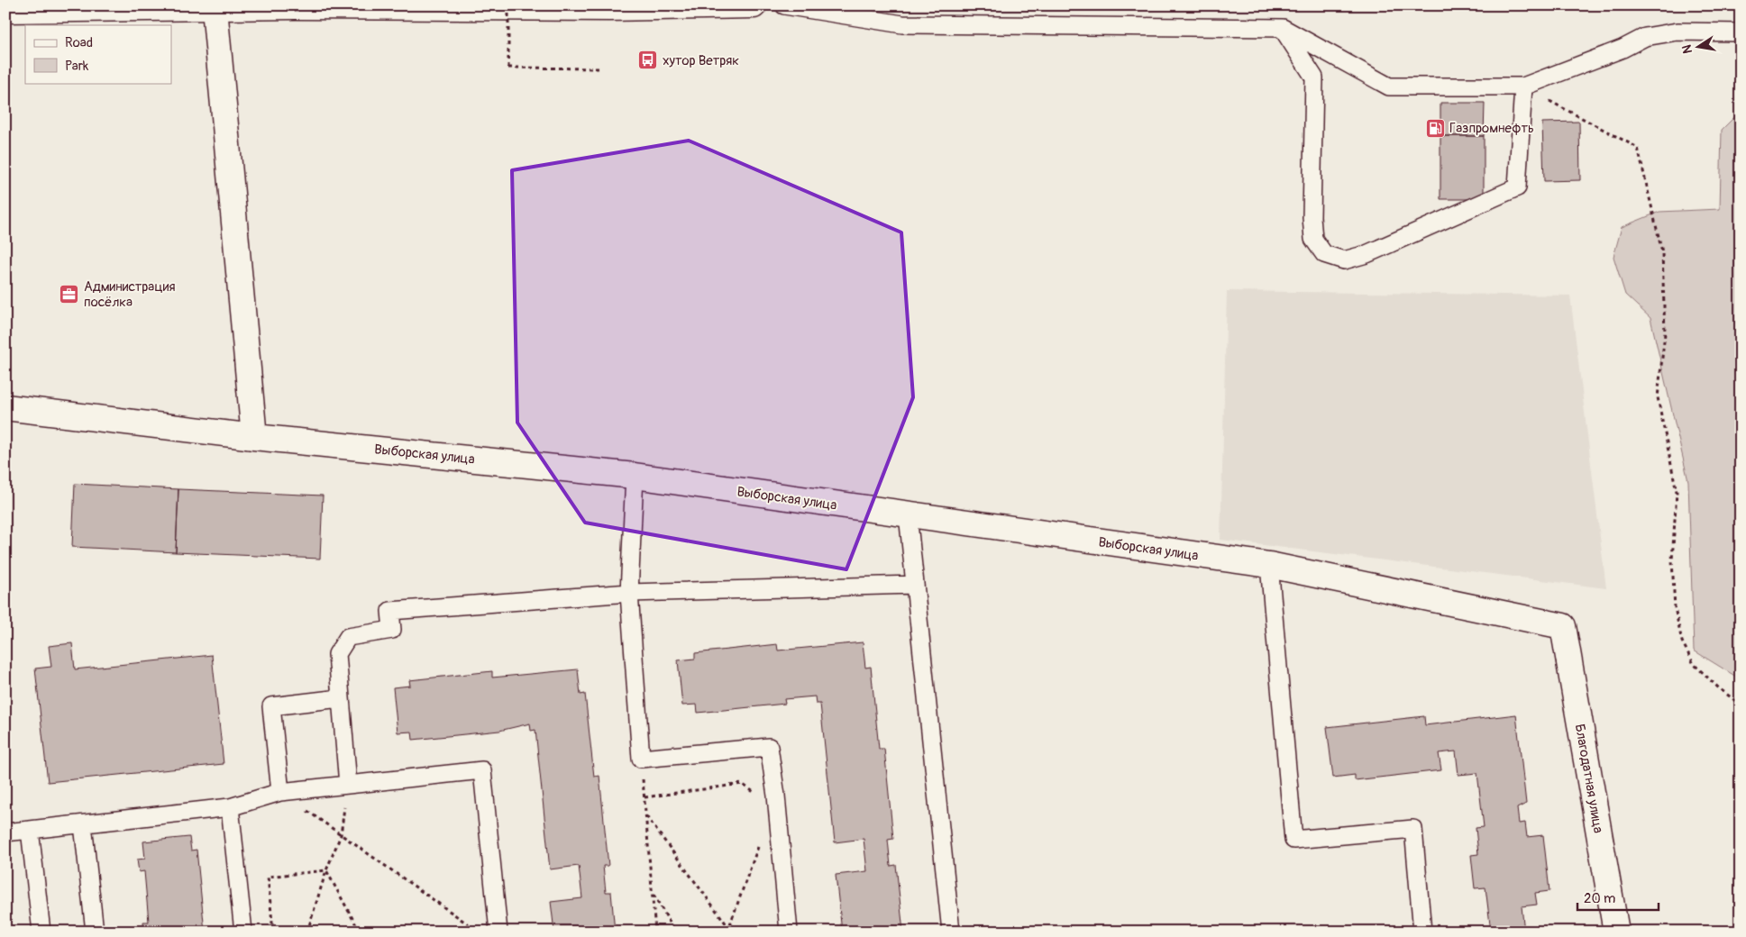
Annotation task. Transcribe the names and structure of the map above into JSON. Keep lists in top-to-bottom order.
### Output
{
  "streets": {
    "main road": ["Выборская улица", "Благодатная улица"]
  },
  "crossings": [
    ["Выборская улица", "Благодатная улица"]
  ],
  "places": {
    "bus stop": ["хутор Ветряк"],
    "fuel station": ["Газпромнефть"],
    "office": ["Администрация посёлка"]
  },
  "legend": ["Road", "Park"],
  "scale_bar": "20 m",
  "north": "left"
}
